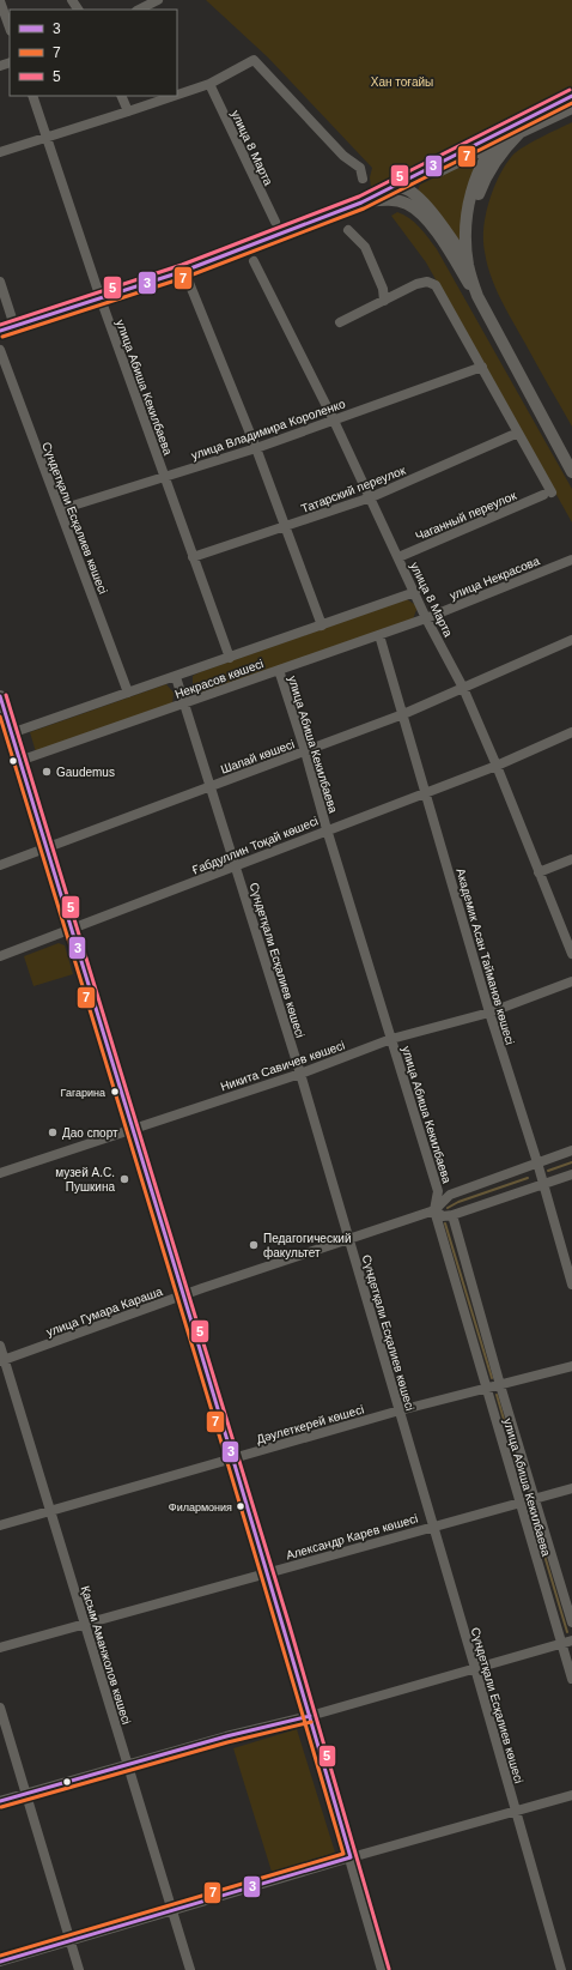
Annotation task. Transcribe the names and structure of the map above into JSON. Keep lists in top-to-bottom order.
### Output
{
  "streets": {
    "street": [
      "улица 8 Марта",
      "улица Абиша Кекилбаева",
      "улица Владимира Короленко",
      "Татарский переулок",
      "Чаганный переулок",
      "Сүндетқали Есқалиев көшесі",
      "улица Некрасова",
      "Некрасов көшесі",
      "Шапай көшесі",
      "Ғабдуллин Тоқай көшесі",
      "Академик Асан Тайманов көшесі",
      "Никита Савичев көшесі",
      "улица Гумара Караша",
      "Дәулеткерей көшесі",
      "Александр Карев көшесі",
      "Қасым Аманжолов көшесі"
    ]
  },
  "crossings": [
    ["улица 8 Марта", "улица Владимира Короленко"],
    ["улица 8 Марта", "Татарский переулок"],
    ["улица 8 Марта", "Чаганный переулок"],
    ["улица 8 Марта", "улица Некрасова"],
    ["улица 8 Марта", "Некрасов көшесі"],
    ["улица 8 Марта", "Шапай көшесі"],
    ["улица 8 Марта", "Ғабдуллин Тоқай көшесі"],
    ["улица Абиша Кекилбаева", "улица Владимира Короленко"],
    ["улица Абиша Кекилбаева", "Татарский переулок"],
    ["улица Абиша Кекилбаева", "Некрасов көшесі"],
    ["улица Абиша Кекилбаева", "Шапай көшесі"],
    ["улица Абиша Кекилбаева", "Ғабдуллин Тоқай көшесі"],
    ["улица Абиша Кекилбаева", "Никита Савичев көшесі"],
    ["улица Абиша Кекилбаева", "улица Гумара Караша"],
    ["улица Абиша Кекилбаева", "Дәулеткерей көшесі"],
    ["улица Абиша Кекилбаева", "Александр Карев көшесі"],
    ["улица Владимира Короленко", "Сүндетқали Есқалиев көшесі"],
    ["Татарский переулок", "Чаганный переулок"],
    ["Сүндетқали Есқалиев көшесі", "Некрасов көшесі"],
    ["Сүндетқали Есқалиев көшесі", "Шапай көшесі"],
    ["Сүндетқали Есқалиев көшесі", "Ғабдуллин Тоқай көшесі"],
    ["Сүндетқали Есқалиев көшесі", "Никита Савичев көшесі"],
    ["Сүндетқали Есқалиев көшесі", "улица Гумара Караша"],
    ["Сүндетқали Есқалиев көшесі", "Дәулеткерей көшесі"],
    ["Сүндетқали Есқалиев көшесі", "Александр Карев көшесі"],
    ["улица Некрасова", "Некрасов көшесі"],
    ["Некрасов көшесі", "Академик Асан Тайманов көшесі"],
    ["Шапай көшесі", "Академик Асан Тайманов көшесі"],
    ["Ғабдуллин Тоқай көшесі", "Академик Асан Тайманов көшесі"],
    ["Академик Асан Тайманов көшесі", "Никита Савичев көшесі"],
    ["Академик Асан Тайманов көшесі", "улица Гумара Караша"],
    ["улица Гумара Караша", "Қасым Аманжолов көшесі"],
    ["Дәулеткерей көшесі", "Қасым Аманжолов көшесі"],
    ["Александр Карев көшесі", "Қасым Аманжолов көшесі"]
  ],
  "parks": ["Хан тоғайы"],
  "places": [
    "Gaudemus",
    "Гагарина",
    "Дао спорт",
    "музей А.С. Пушкина",
    "Педагогический факультет",
    "Филармония"
  ],
  "lines": ["transit line 5", "transit line 3", "transit line 7"],
  "legend": ["3", "7", "5"]
}
